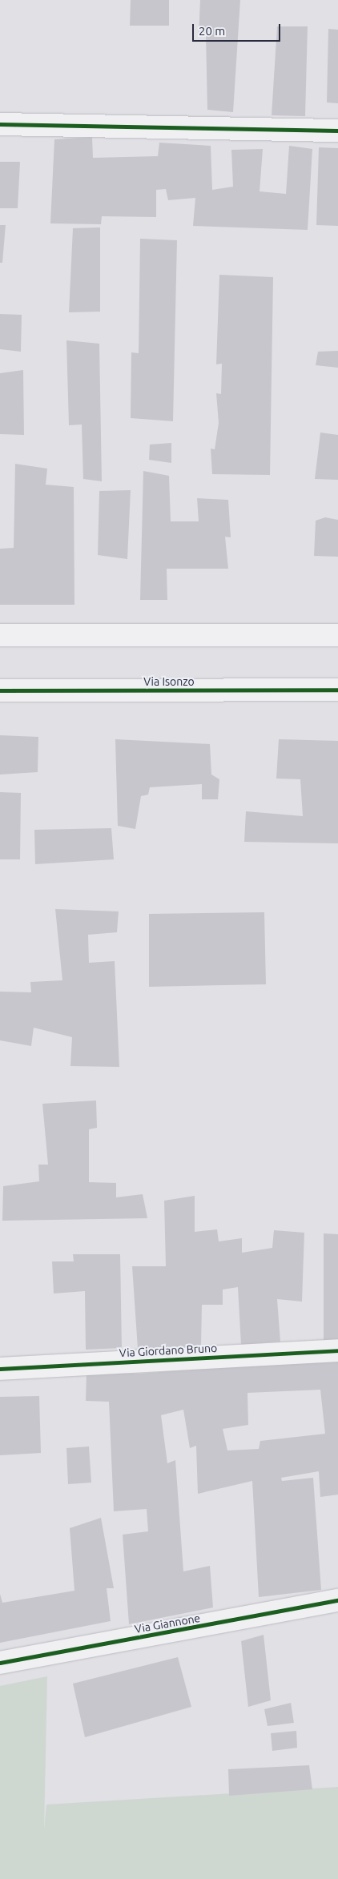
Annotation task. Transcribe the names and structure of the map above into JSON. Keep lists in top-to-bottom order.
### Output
{
  "streets": {
    "street": ["Via Isonzo", "Via Giordano Bruno", "Via Giannone"]
  },
  "scale_bar": "20 m"
}
